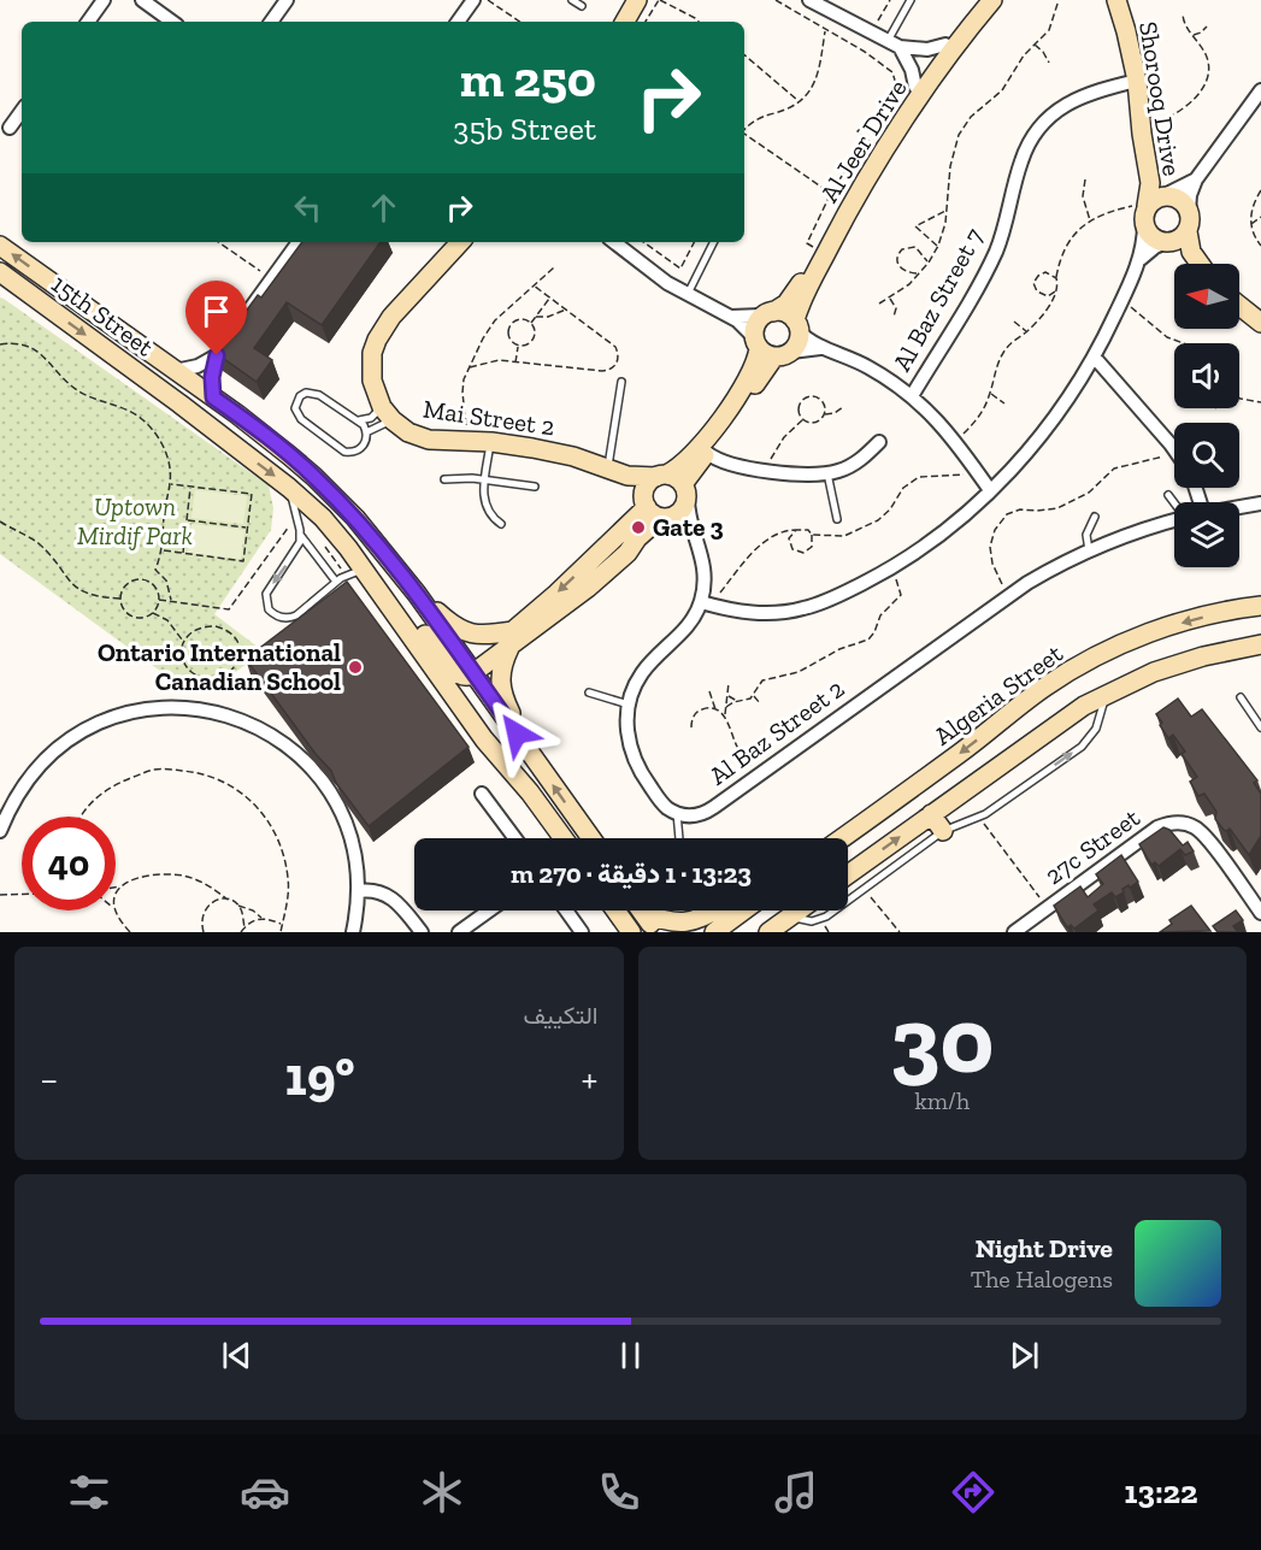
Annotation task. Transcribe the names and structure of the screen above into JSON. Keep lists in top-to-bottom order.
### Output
{
  "streets": {
    "street": [
      "Shorooq Drive",
      "Al Jeer Drive",
      "Al Baz Street 7",
      "15th Street",
      "Mai Street 2",
      "Algeria Street",
      "Al Baz Street 2",
      "27c Street"
    ]
  },
  "crossings": [
    ["Shorooq Drive", "Al Baz Street 7"]
  ],
  "parks": ["Uptown Mirdif Park"],
  "places": ["Gate 3", "Ontario International Canadian School"],
  "north": "left",
  "page": {
    "turn": ["250 m", "35b Street"],
    "limit": "40",
    "trip": "13:23 · 1 دقيقة · 270 m",
    "tile": [
      ["30", "km/h"],
      "التكييف"
    ],
    "heat": ["−", "19°", "+"],
    "song": ["Night Drive", "The Halogens"],
    "tabs": "13:22"
  }
}
